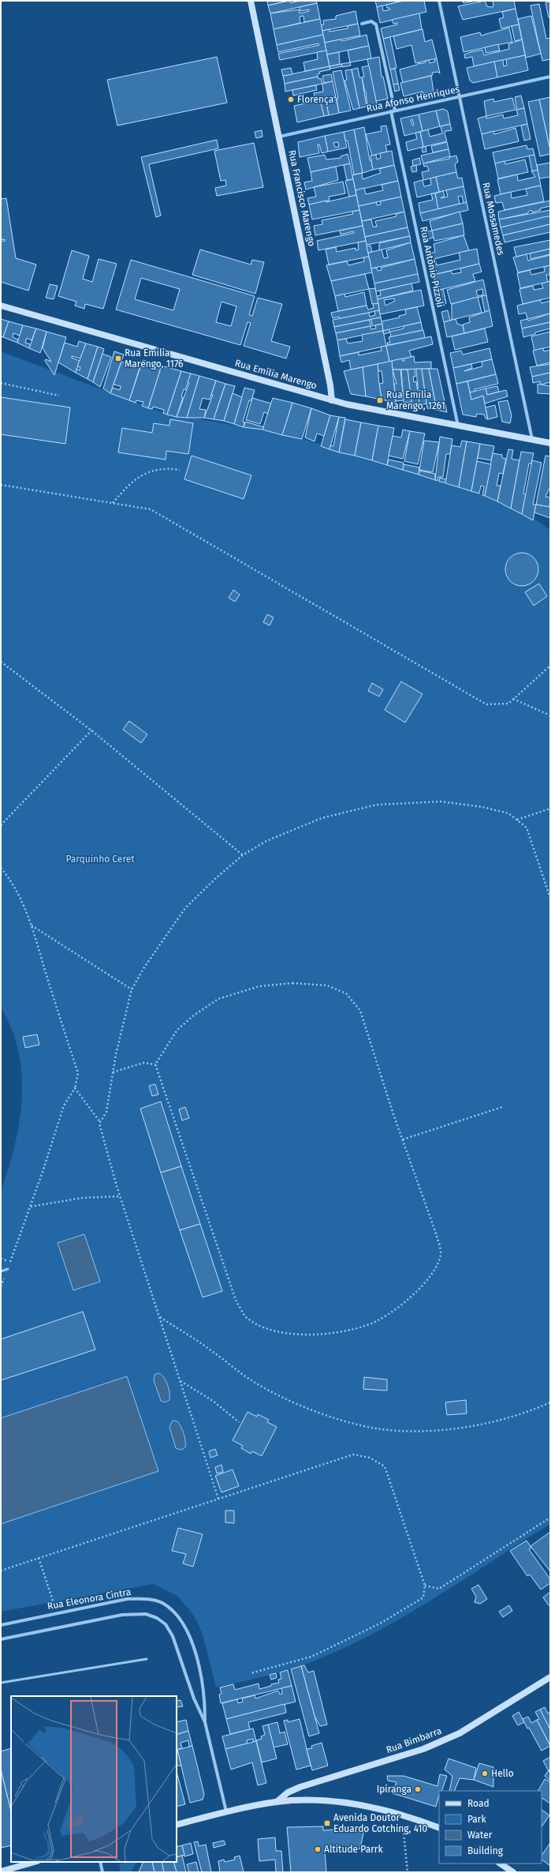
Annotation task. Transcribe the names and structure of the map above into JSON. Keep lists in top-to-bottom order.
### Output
{
  "streets": {
    "main road": ["Rua Francisco Marengo", "Rua Emília Marengo", "Rua Bimbarra"],
    "street": [
      "Rua Afonso Henriques",
      "Rua Mossamedes",
      "Rua Antônio Pizzoli",
      "Rua Eleonora Cintra"
    ]
  },
  "crossings": [
    ["Rua Afonso Henriques", "Rua Francisco Marengo"],
    ["Rua Afonso Henriques", "Rua Mossamedes"],
    ["Rua Afonso Henriques", "Rua Antônio Pizzoli"],
    ["Rua Francisco Marengo", "Rua Emília Marengo"],
    ["Rua Mossamedes", "Rua Emília Marengo"],
    ["Rua Antônio Pizzoli", "Rua Emília Marengo"]
  ],
  "parks": ["Parquinho Ceret"],
  "places": {
    "other": [
      "Florença",
      "Hello",
      "Ipiranga",
      "Altitude Parrk"
    ],
    "transit": ["Rua Emília Marengo, 1176", "Rua Emília Marengo, 1261", "Avenida Doutor Eduardo Cotching, 410"]
  },
  "legend": [
    "Road",
    "Park",
    "Water",
    "Building"
  ]
}
